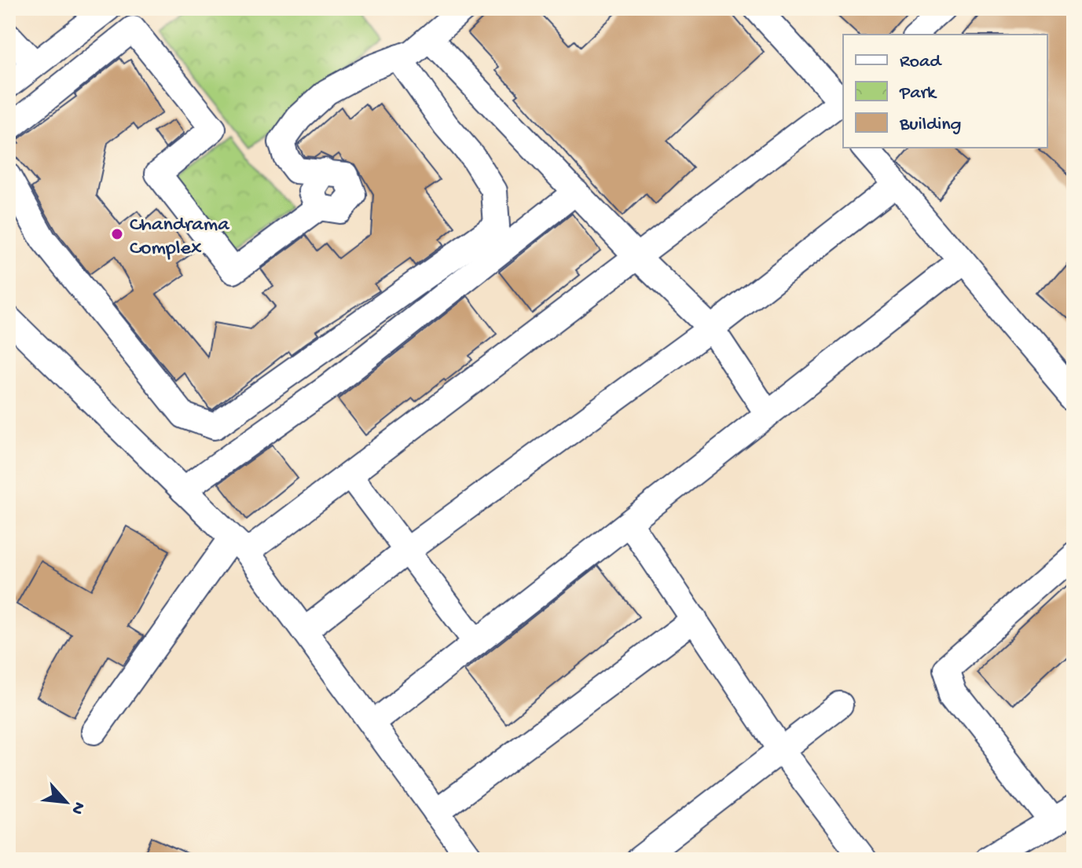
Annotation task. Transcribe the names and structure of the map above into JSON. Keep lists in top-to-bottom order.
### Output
{
  "places": ["Chandrama Complex"],
  "legend": ["Road", "Park", "Building"],
  "north": "bottom right"
}
